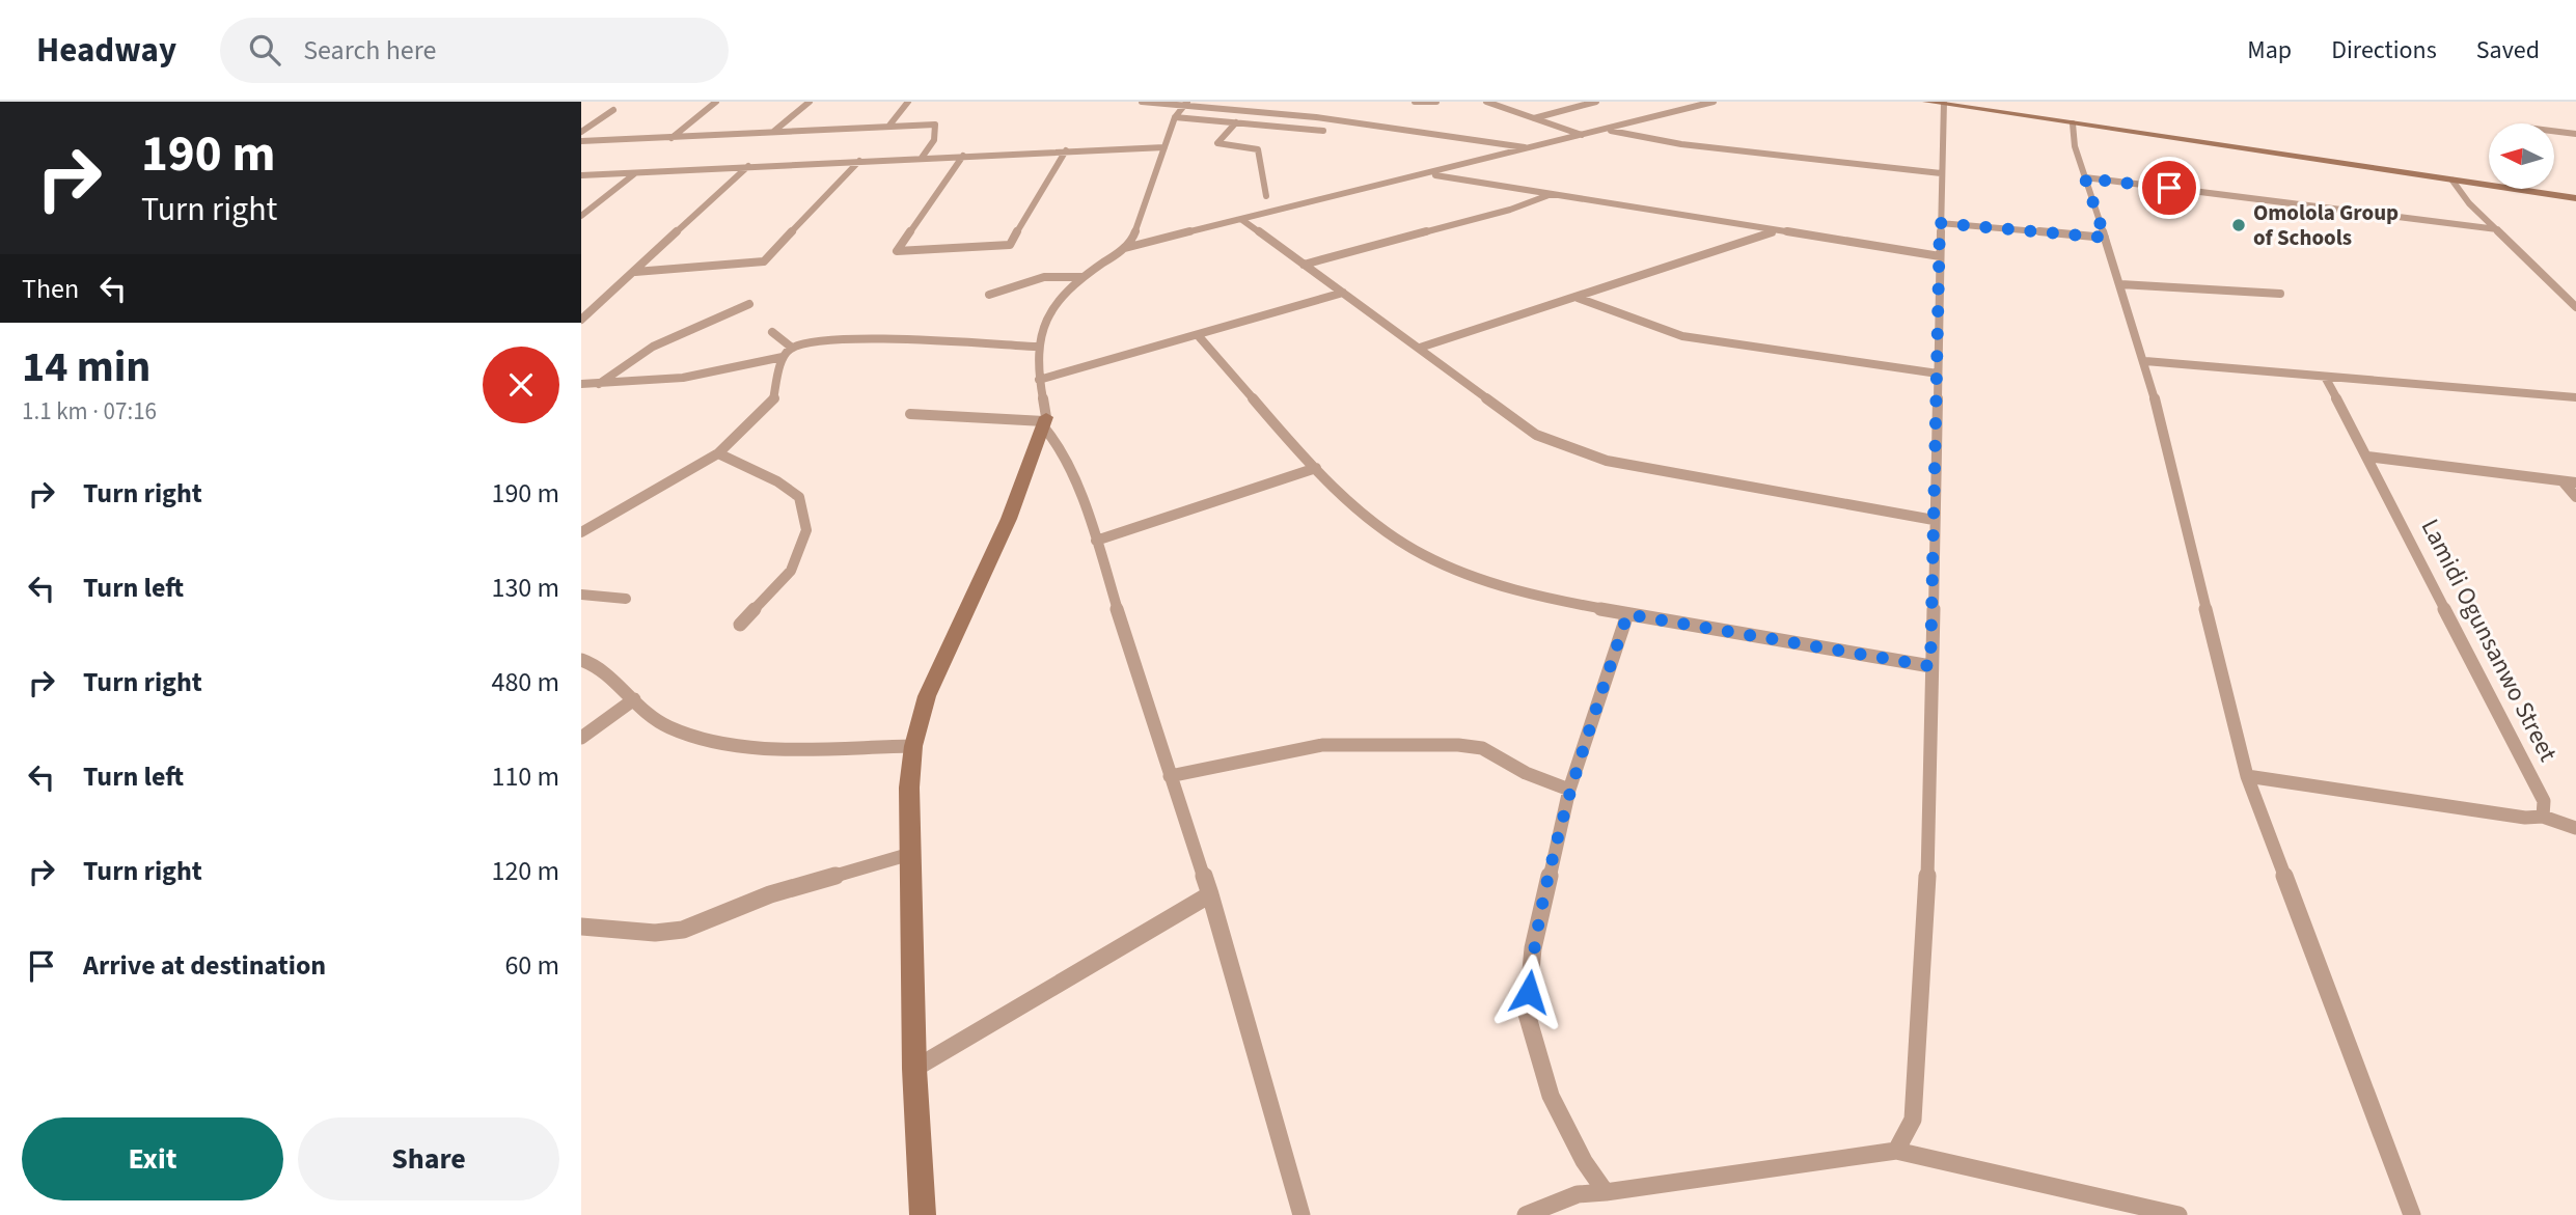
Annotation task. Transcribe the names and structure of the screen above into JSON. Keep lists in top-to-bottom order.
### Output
{
  "streets": {
    "street": ["Lamidi Ogunsanwo Street"]
  },
  "places": ["Omolola Group of Schools"],
  "north": "left",
  "page": {
    "header": "Headway",
    "search": "Search here",
    "nav": ["Map", "Directions", "Saved"],
    "turn": ["190 m", "Turn right"],
    "then": "Then",
    "heading": ["14 min", "1.1 km · 07:16"],
    "list": [
      {
        "name": "Turn right",
        "value": "190 m"
      },
      {
        "name": "Turn left",
        "value": "130 m"
      },
      {
        "name": "Turn right",
        "value": "480 m"
      },
      {
        "name": "Turn left",
        "value": "110 m"
      },
      {
        "name": "Turn right",
        "value": "120 m"
      },
      {
        "name": "Arrive at destination",
        "value": "60 m"
      }
    ],
    "buttons": ["Exit", "Share"]
  }
}
